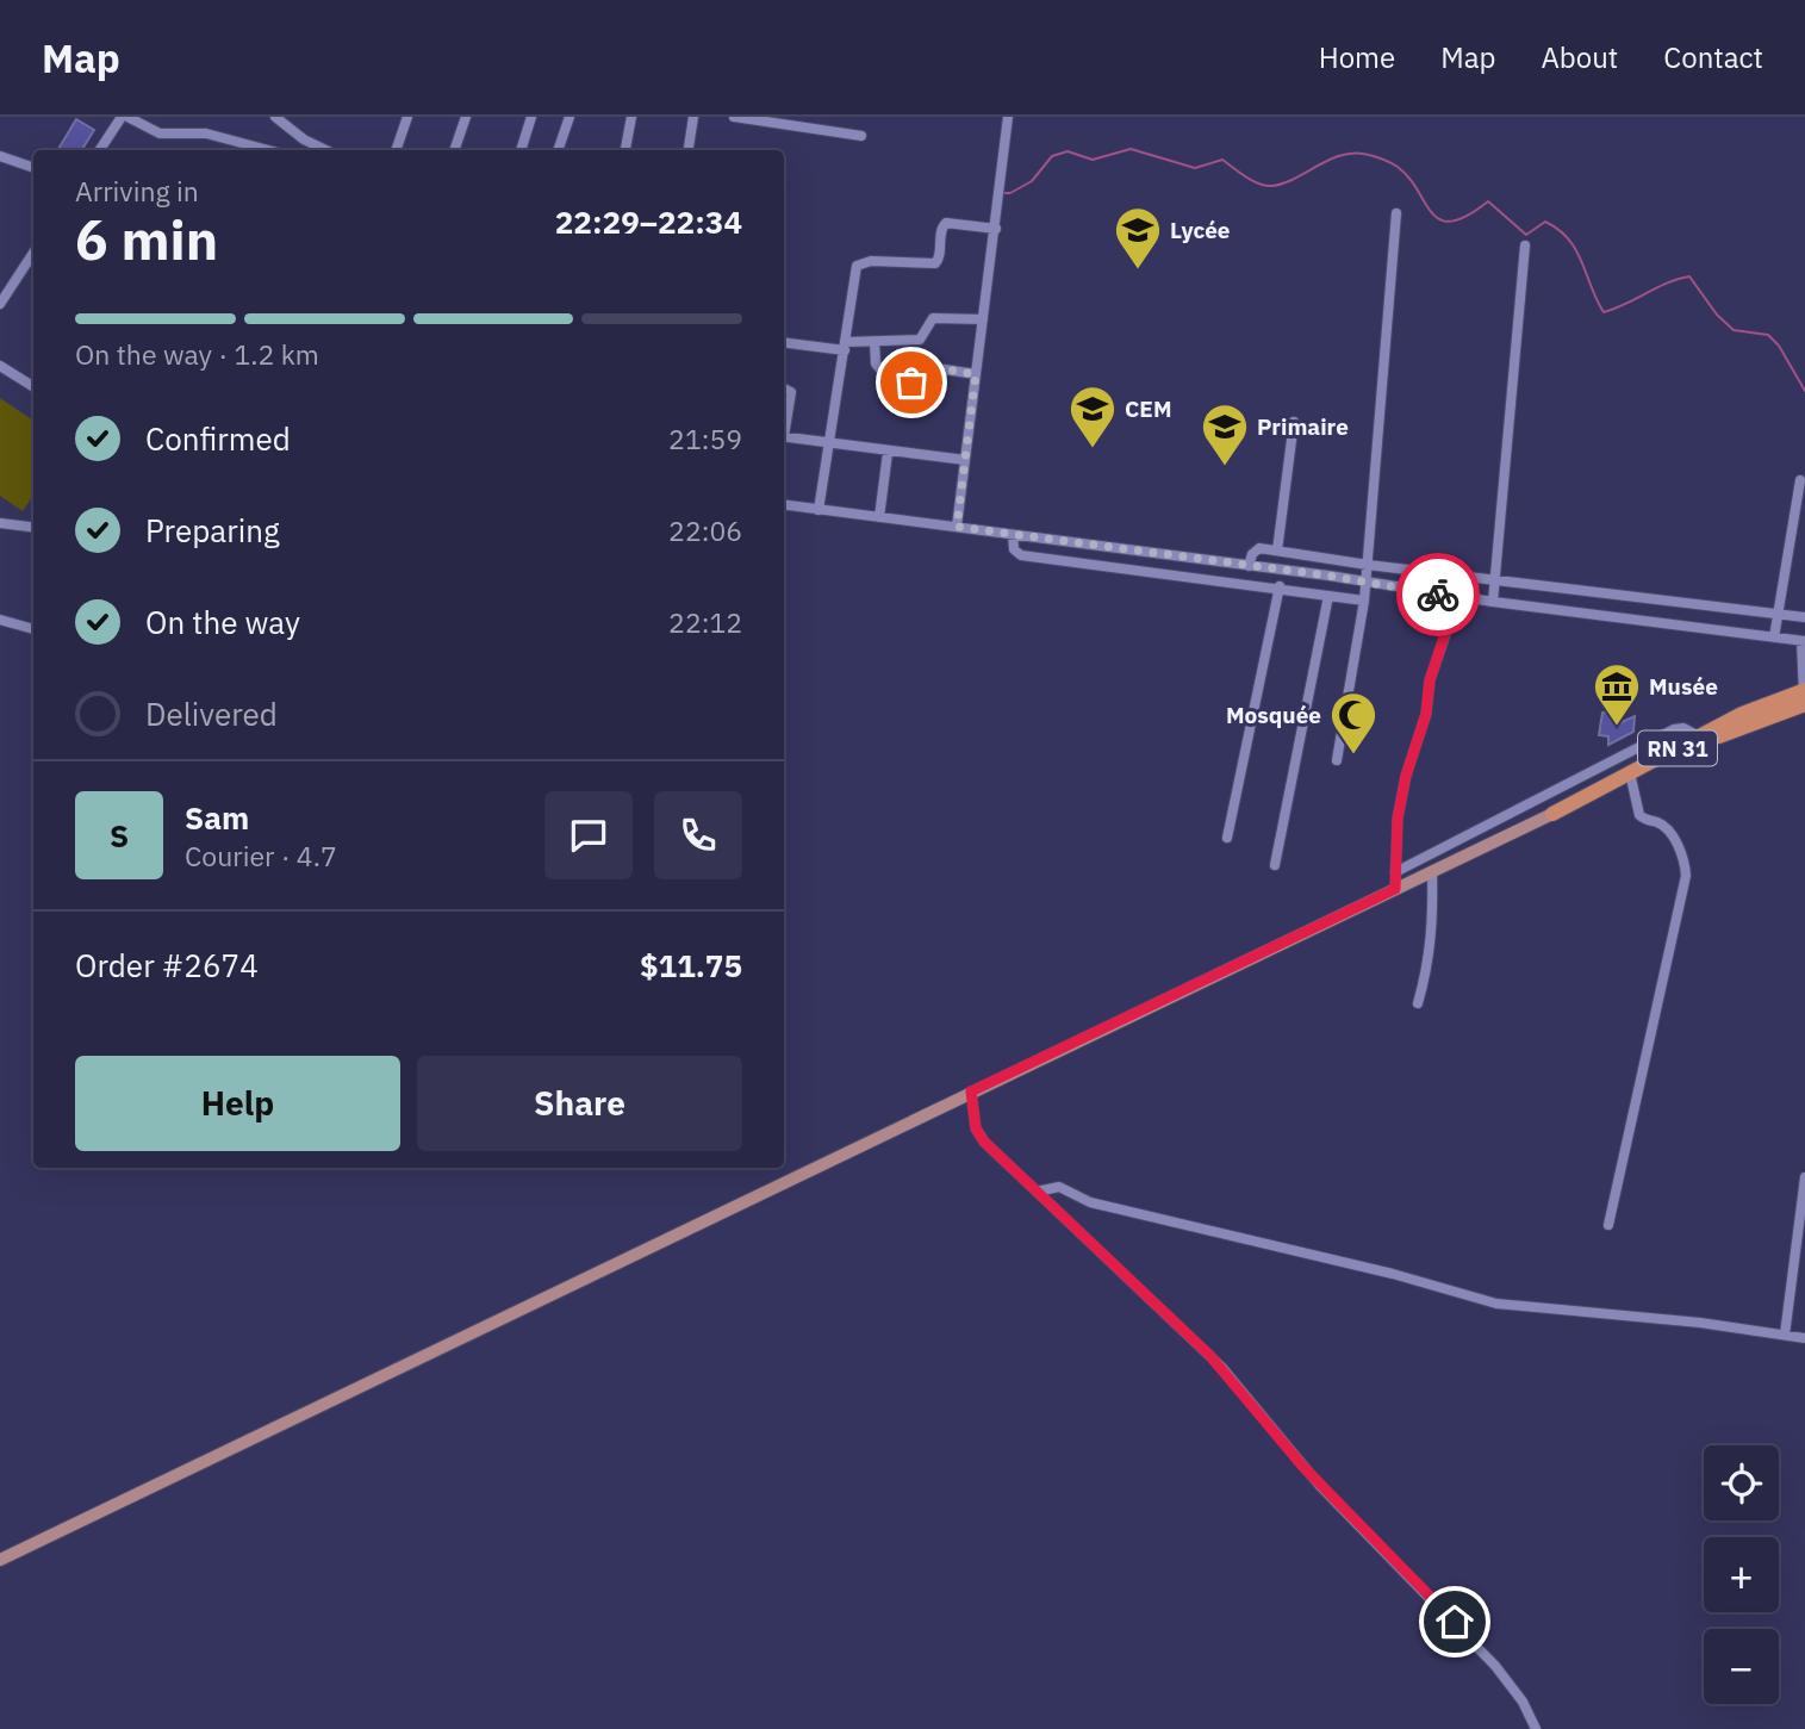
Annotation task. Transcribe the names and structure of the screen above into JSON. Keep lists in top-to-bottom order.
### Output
{
  "streets": {
    "highway": ["RN 31"]
  },
  "places": {
    "school or university": ["Lycée", "CEM", "Primaire"],
    "museum": ["Musée"],
    "mosque": ["Mosquée"]
  },
  "page": {
    "header": "Map",
    "nav": [
      "Home",
      "Map",
      "About",
      "Contact"
    ],
    "heading": ["6 min", "Arriving in", "22:29–22:34"],
    "panel": [
      "Sam",
      "Courier · 4.7",
      "Order #2674",
      "$11.75"
    ],
    "bar": "On the way · 1.2 km",
    "list": [
      ["Confirmed", "21:59"],
      ["Preparing", "22:06"],
      ["On the way", "22:12"],
      "Delivered"
    ],
    "round": "S",
    "buttons": ["Help", "Share"],
    "map_buttons": ["+", "−"]
  }
}
